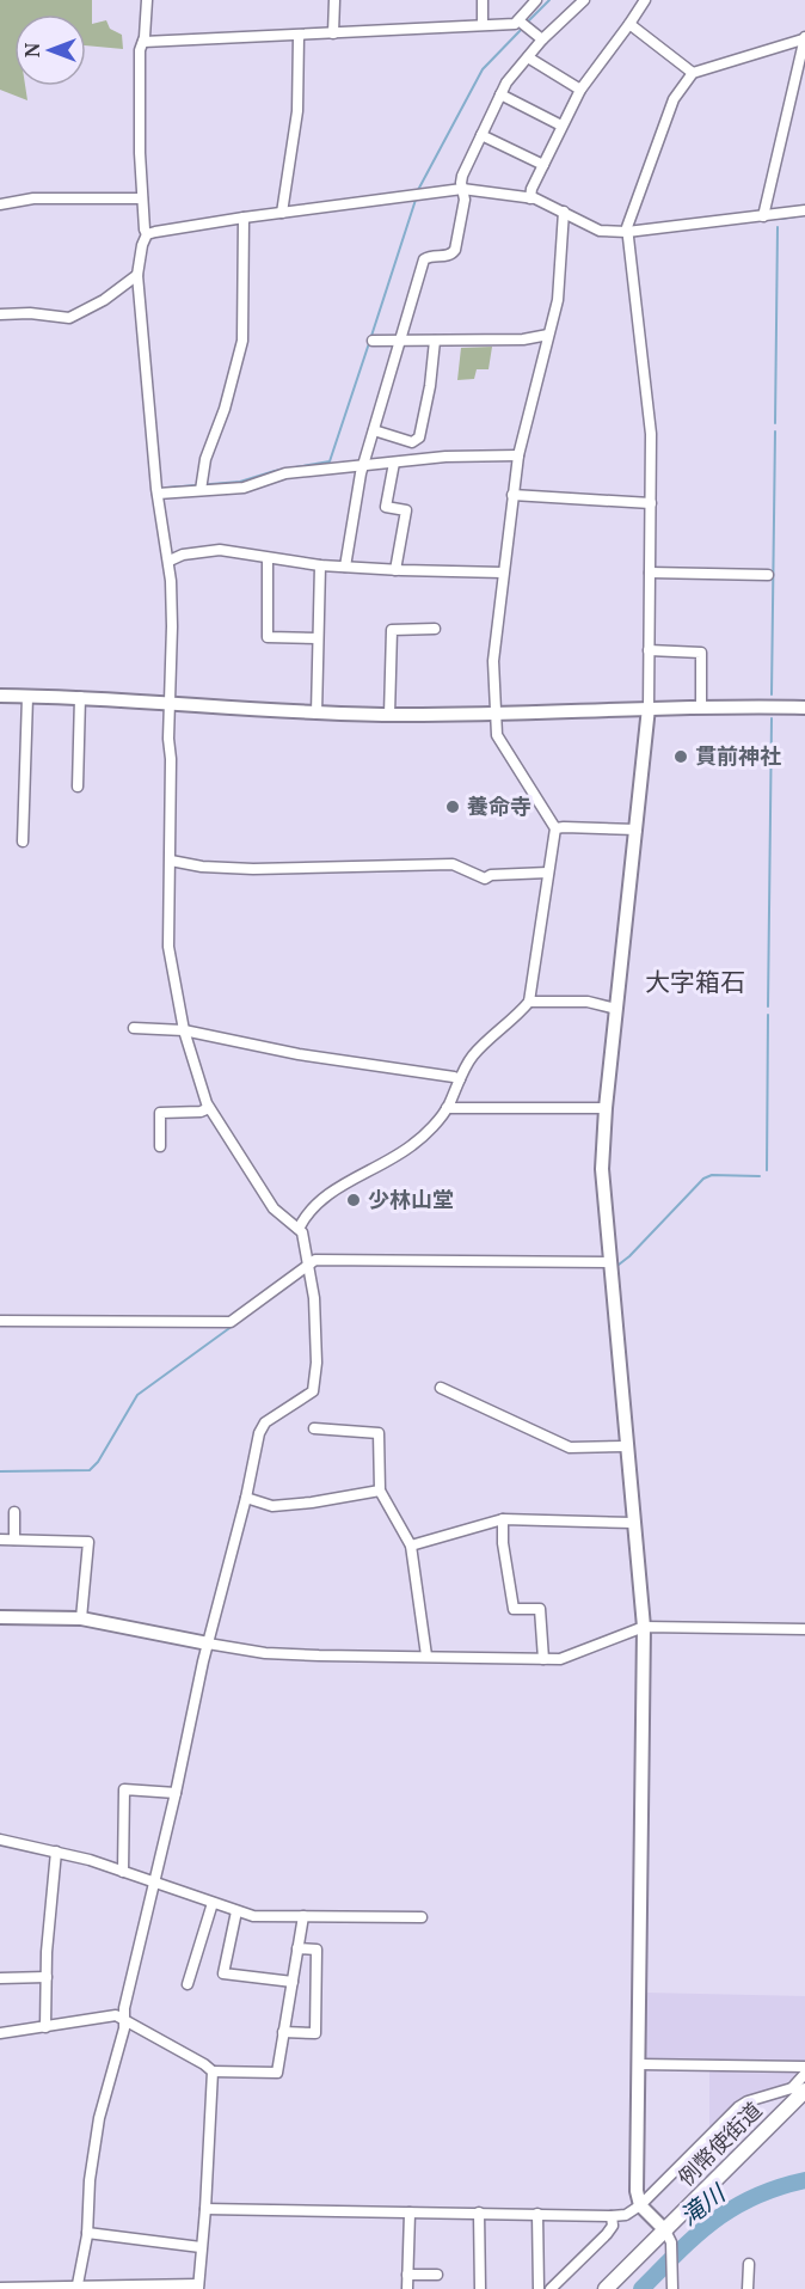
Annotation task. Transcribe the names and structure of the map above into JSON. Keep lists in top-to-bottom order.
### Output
{
  "streets": {
    "main road": ["例幣使街道"]
  },
  "districts": ["大字箱石"],
  "water": ["滝川"],
  "places": ["貫前神社", "養命寺", "少林山堂"],
  "north": "left"
}
